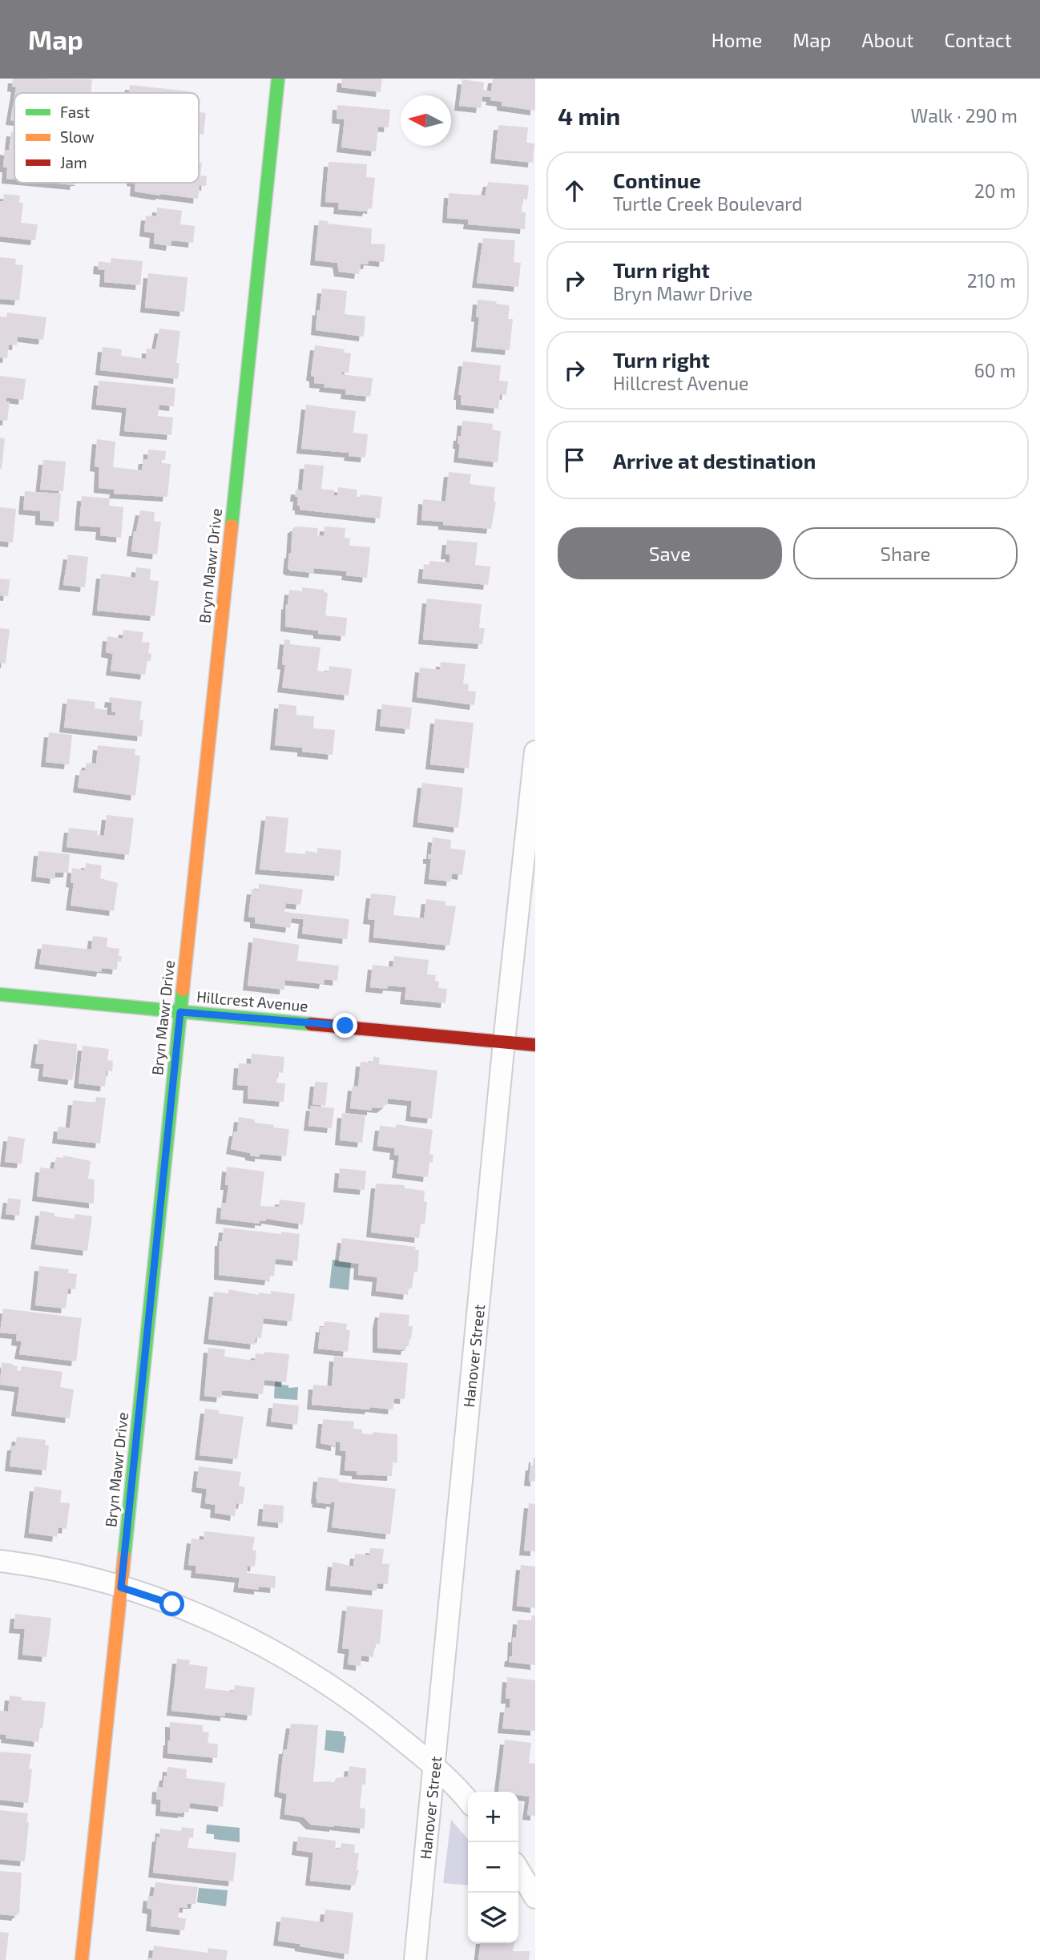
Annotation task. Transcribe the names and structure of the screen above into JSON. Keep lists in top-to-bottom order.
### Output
{
  "streets": {
    "street": ["Bryn Mawr Drive", "Hillcrest Avenue", "Hanover Street"]
  },
  "crossings": [
    ["Bryn Mawr Drive", "Hillcrest Avenue"],
    ["Hillcrest Avenue", "Hanover Street"]
  ],
  "legend": ["Fast", "Slow", "Jam"],
  "north": "left",
  "page": {
    "header": "Map",
    "nav": [
      "Home",
      "Map",
      "About",
      "Contact"
    ],
    "heading": ["4 min", "Walk · 290 m"],
    "list": [
      ["Continue", "Turtle Creek Boulevard", "20 m"],
      ["Turn right", "Bryn Mawr Drive", "210 m"],
      ["Turn right", "Hillcrest Avenue", "60 m"],
      "Arrive at destination"
    ],
    "buttons": ["Save", "Share"],
    "map_buttons": ["+", "−"]
  }
}
